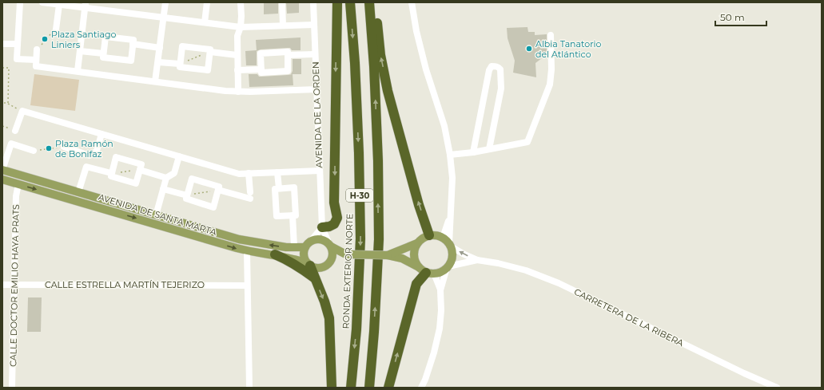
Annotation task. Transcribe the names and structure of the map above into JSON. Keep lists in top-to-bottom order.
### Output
{
  "streets": {
    "highway": ["H-30", "RONDA EXTERIOR NORTE"],
    "main road": ["AVENIDA DE SANTA MARTA"],
    "street": [
      "AVENIDA DE LA ORDEN",
      "CALLE ESTRELLA MARTÍN TEJERIZO",
      "CALLE DOCTOR EMILIO HAYA PRATS",
      "CARRETERA DE LA RIBERA"
    ]
  },
  "crossings": [
    ["AVENIDA DE LA ORDEN", "AVENIDA DE SANTA MARTA"],
    ["AVENIDA DE SANTA MARTA", "CALLE DOCTOR EMILIO HAYA PRATS"],
    ["CALLE ESTRELLA MARTÍN TEJERIZO", "CALLE DOCTOR EMILIO HAYA PRATS"]
  ],
  "places": ["Plaza Santiago Liniers", "Albia Tanatorio del Atlántico", "Plaza Ramón de Bonifaz"],
  "scale_bar": "50 m"
}
